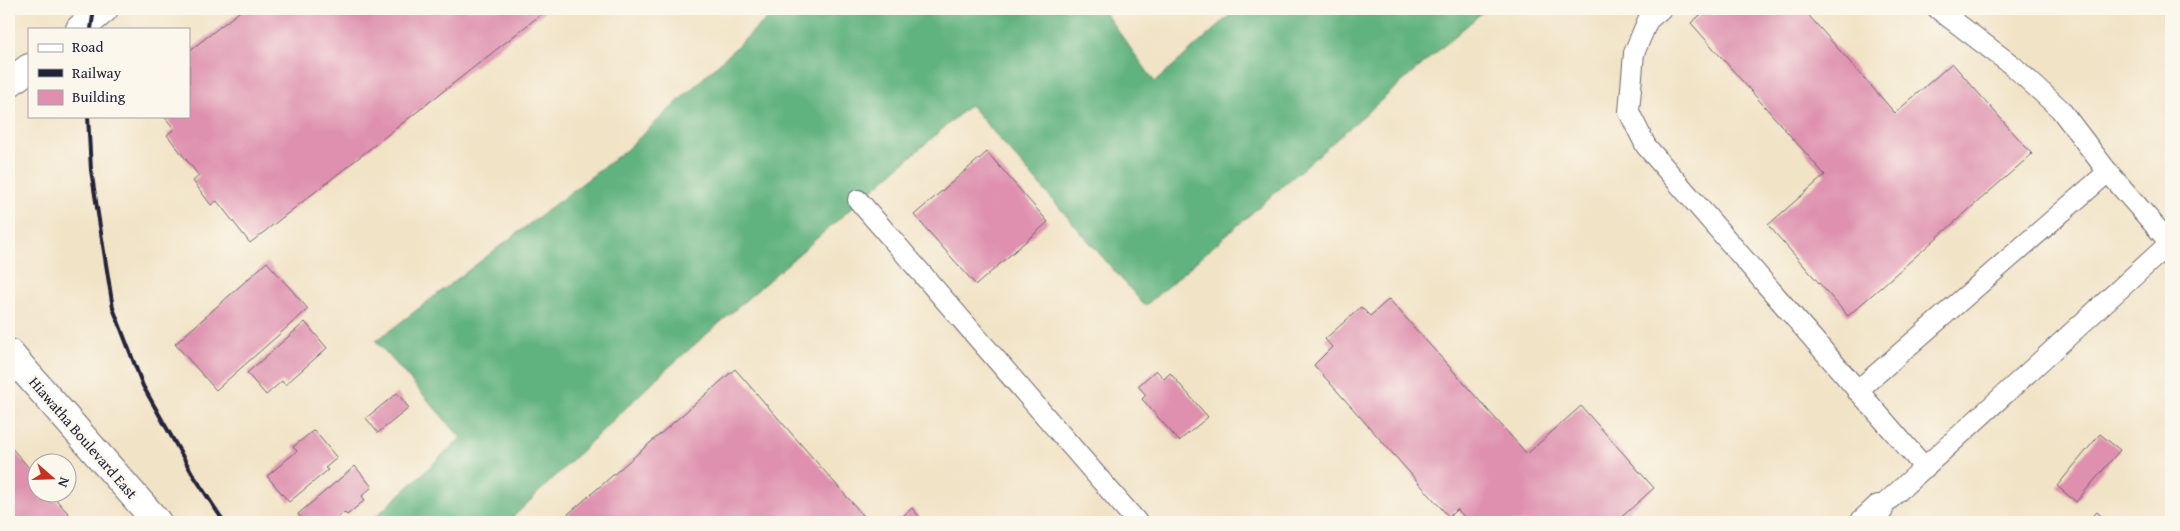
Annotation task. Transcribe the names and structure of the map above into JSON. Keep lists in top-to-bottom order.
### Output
{
  "streets": {
    "street": ["Hiawatha Boulevard East"]
  },
  "legend": ["Road", "Railway", "Building"],
  "north": "right"
}
